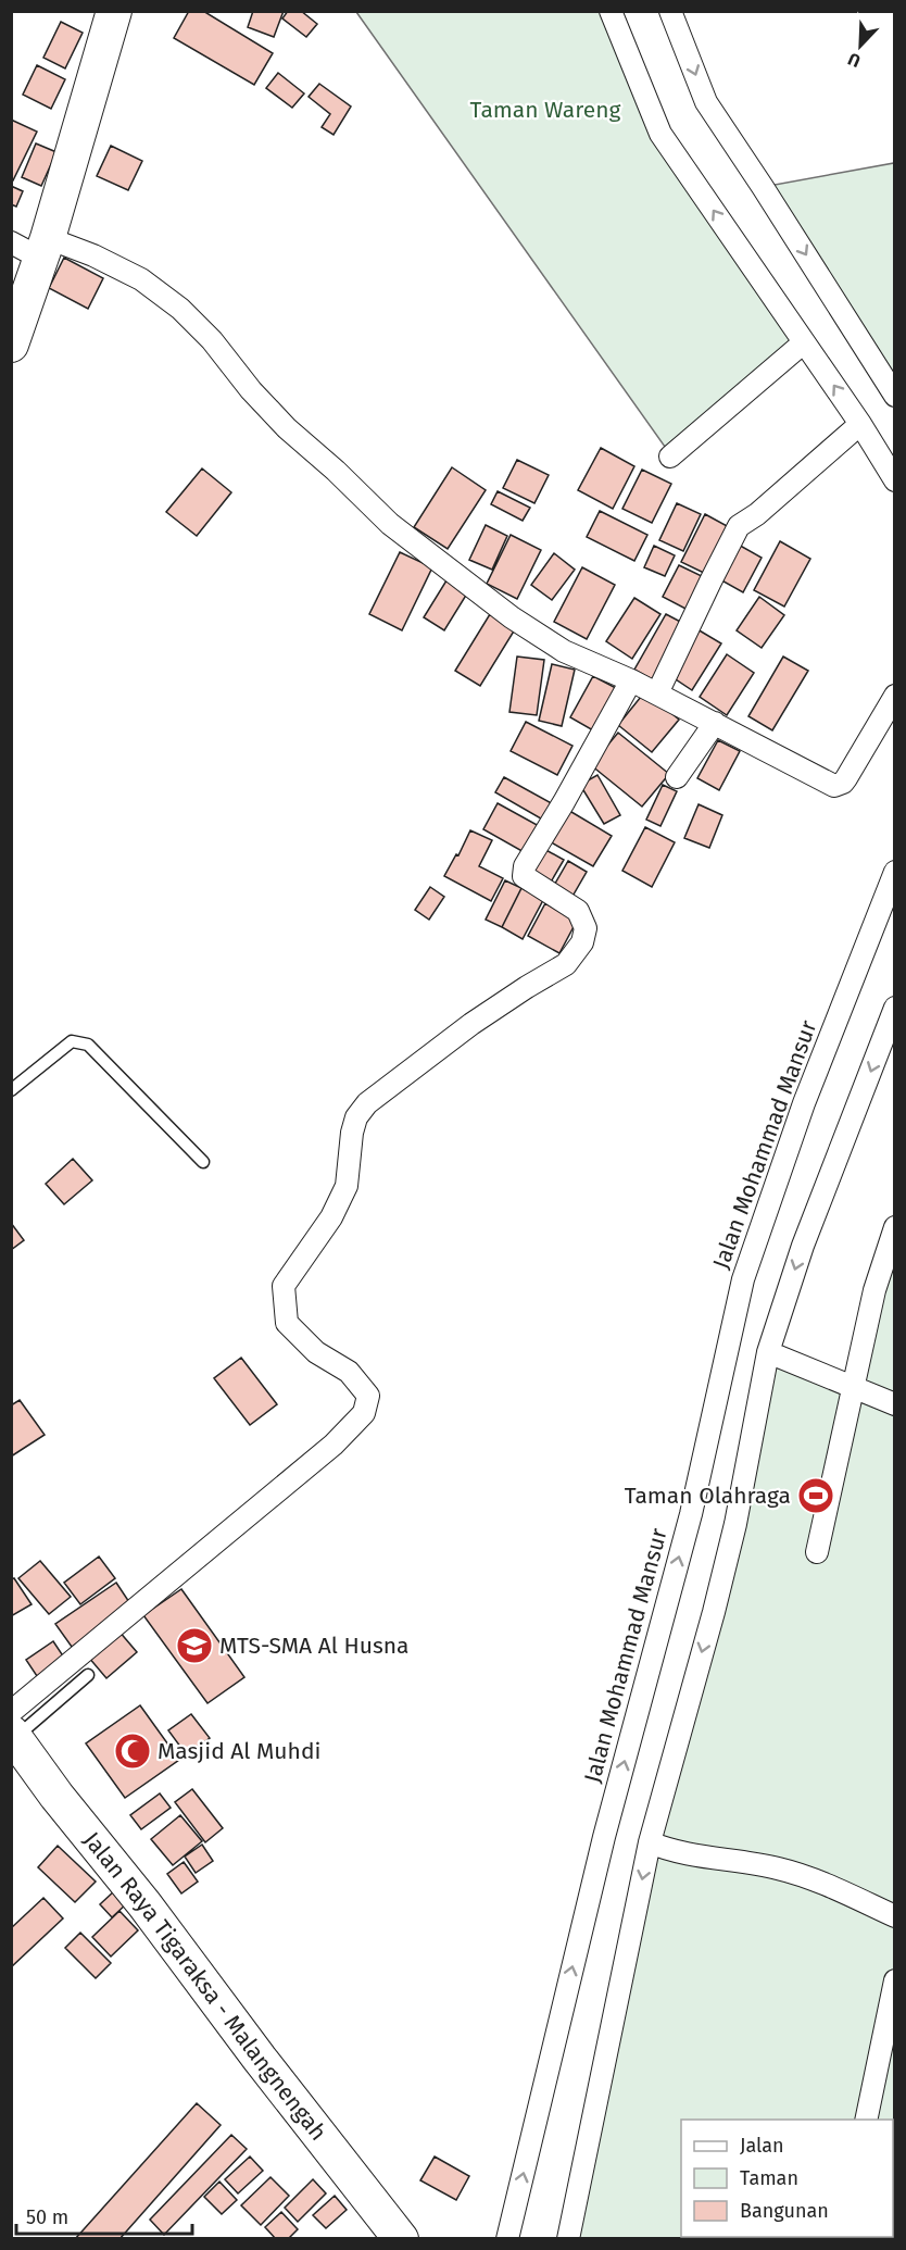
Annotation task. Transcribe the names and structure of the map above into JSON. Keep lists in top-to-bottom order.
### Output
{
  "streets": {
    "main road": ["Jalan Raya Tigaraksa - Malangnengah"],
    "street": ["Jalan Mohammad Mansur"]
  },
  "parks": ["Taman Wareng"],
  "places": {
    "sports": ["Taman Olahraga"],
    "school or university": ["MTS-SMA Al Husna"],
    "mosque": ["Masjid Al Muhdi"]
  },
  "legend": ["Jalan", "Taman", "Bangunan"],
  "scale_bar": "50 m",
  "north": "bottom left"
}
